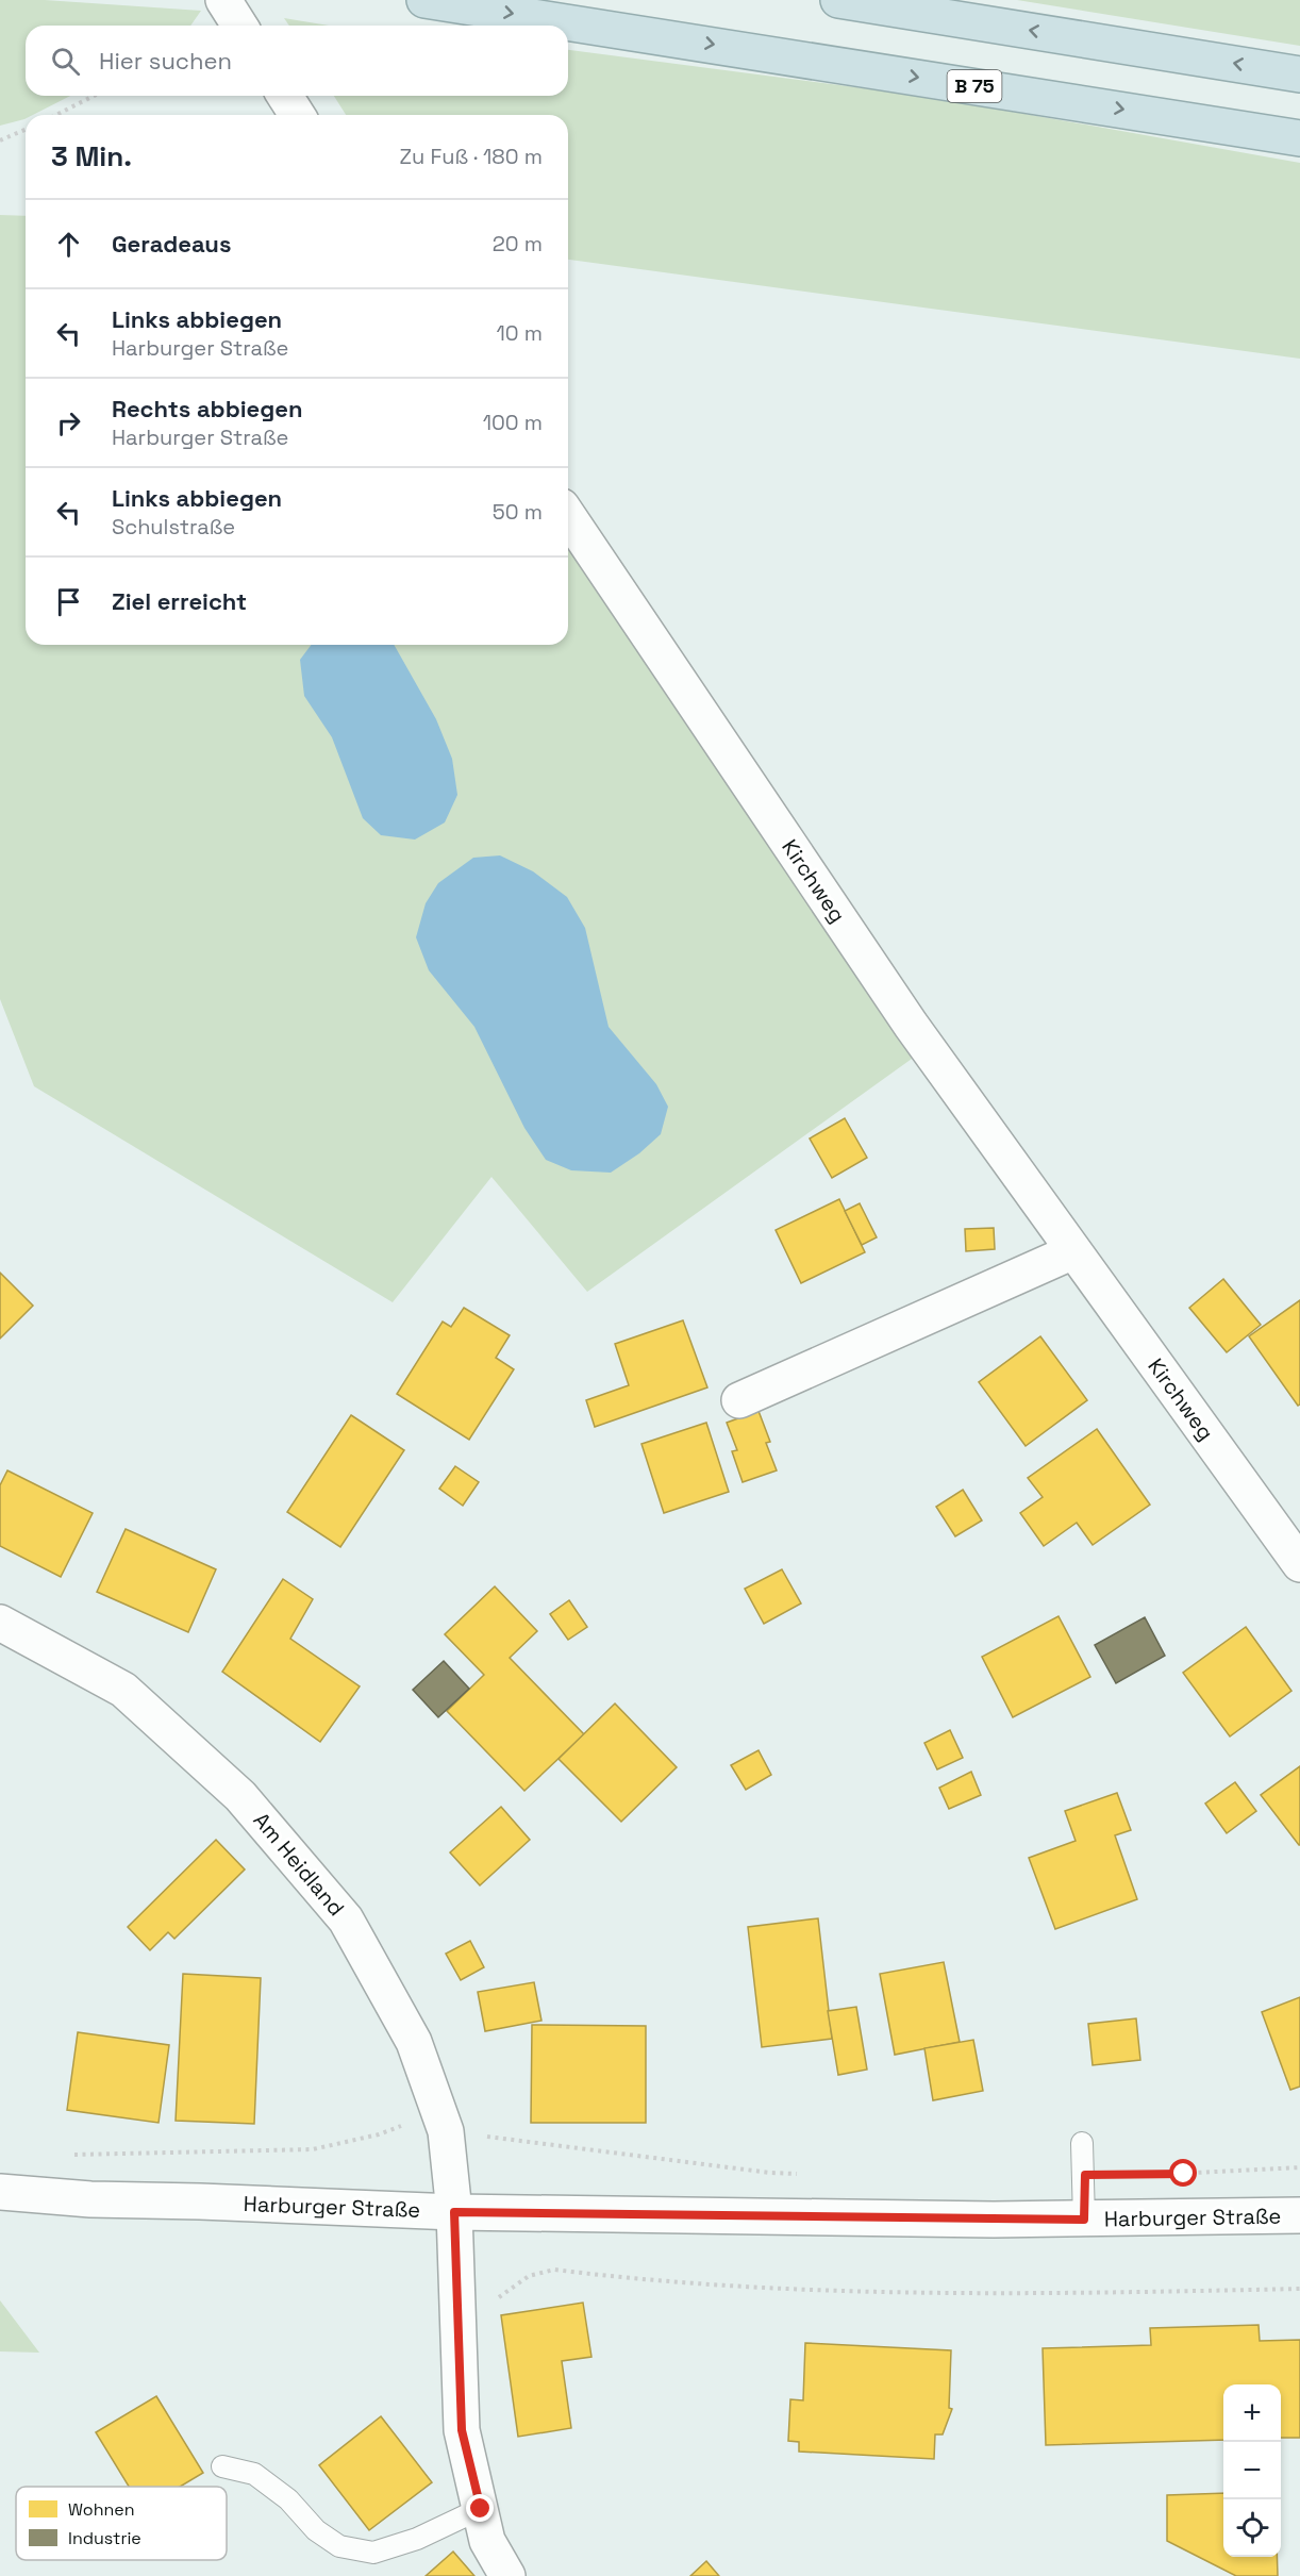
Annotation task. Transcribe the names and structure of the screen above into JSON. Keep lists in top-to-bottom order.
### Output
{
  "streets": {
    "highway": ["B 75"],
    "street": ["Kirchweg", "Am Heidland", "Harburger Straße"]
  },
  "crossings": [
    ["Am Heidland", "Harburger Straße"]
  ],
  "legend": ["Wohnen", "Industrie"],
  "page": {
    "search": "Hier suchen",
    "heading": ["3 Min.", "Zu Fuß · 180 m"],
    "list": [
      ["Geradeaus", "20 m"],
      ["Links abbiegen", "Harburger Straße", "10 m"],
      ["Rechts abbiegen", "Harburger Straße", "100 m"],
      ["Links abbiegen", "Schulstraße", "50 m"],
      "Ziel erreicht"
    ],
    "map_buttons": ["+", "−"]
  }
}
